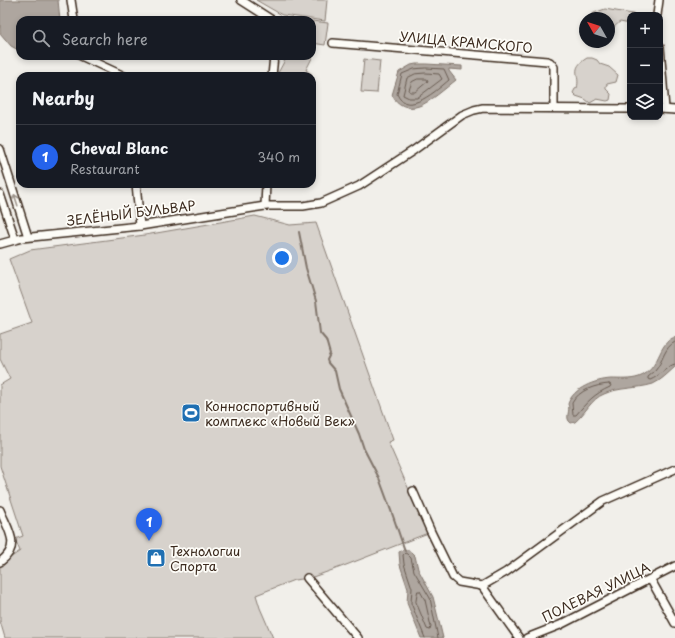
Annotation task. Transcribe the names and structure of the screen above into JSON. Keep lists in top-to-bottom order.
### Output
{
  "streets": {
    "street": ["УЛИЦА КРАМСКОГО", "ЗЕЛЁНЫЙ БУЛЬВАР", "ПОЛЕВАЯ УЛИЦА"]
  },
  "crossings": [
    ["УЛИЦА КРАМСКОГО", "ЗЕЛЁНЫЙ БУЛЬВАР"]
  ],
  "places": {
    "sports": ["Конноспортивный комплекс «Новый Век»"],
    "shop": ["Технологии Спорта"]
  },
  "north": "top left",
  "page": {
    "map_buttons": ["+", "−"],
    "search": "Search here",
    "heading": "Nearby",
    "list": [
      {
        "mark": "1",
        "name": "Cheval Blanc",
        "note": "Restaurant",
        "value": "340 m"
      }
    ],
    "pins": "1"
  }
}
